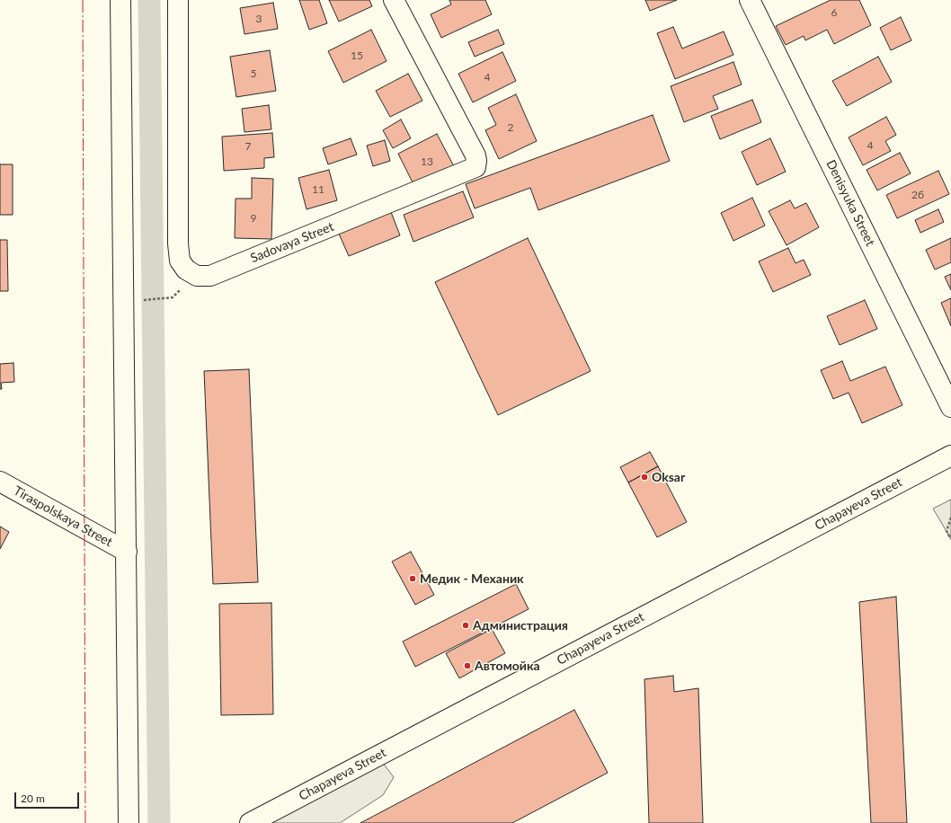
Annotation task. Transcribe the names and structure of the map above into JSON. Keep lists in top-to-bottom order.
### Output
{
  "streets": {
    "street": [
      "Denisyuka Street",
      "Sadovaya Street",
      "Chapayeva Street",
      "Tiraspolskaya Street"
    ]
  },
  "places": [
    "Oksar",
    "Медик - Механик",
    "Администрация",
    "Автомойка"
  ],
  "house_numbers": [
    "6",
    "3",
    "15",
    "5",
    "4",
    "2",
    "4",
    "7",
    "13",
    "11",
    "2б",
    "9"
  ],
  "scale_bar": "20 m"
}
